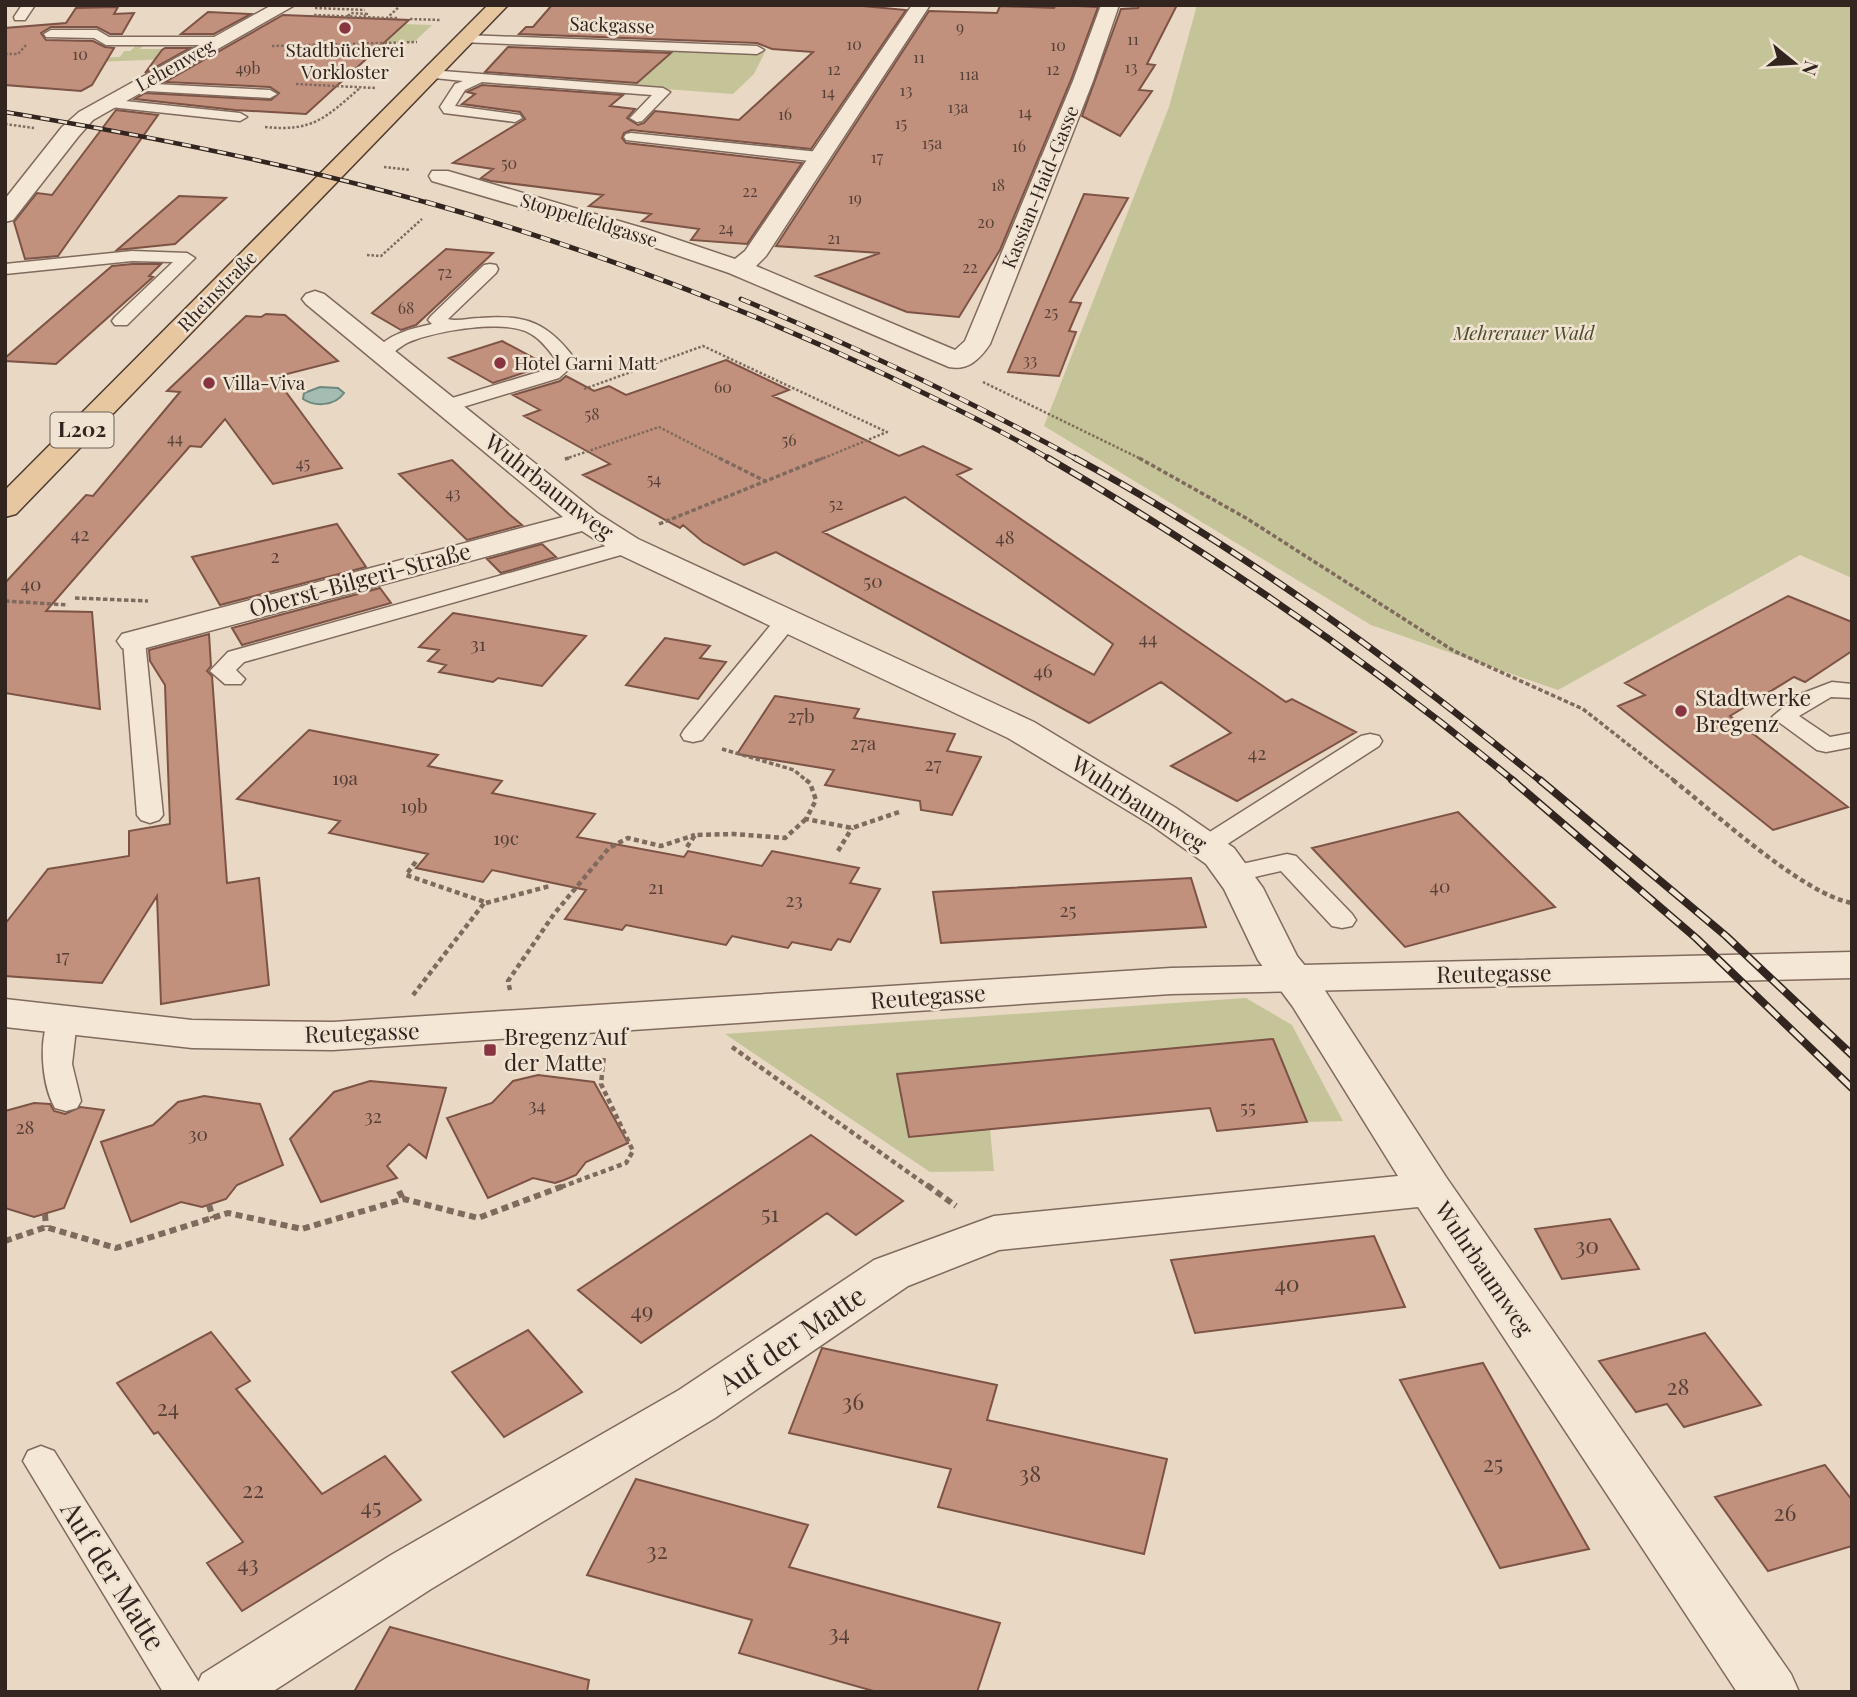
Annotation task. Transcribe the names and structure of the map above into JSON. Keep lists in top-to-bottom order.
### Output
{
  "streets": {
    "main road": ["Rheinstraße", "L202"],
    "street": [
      "Lehenweg",
      "Kassian-Haid-Gasse",
      "Stoppelfeldgasse",
      "Wuhrbaumweg",
      "Oberst-Bilgeri-Straße",
      "Reutegasse",
      "Auf der Matte"
    ],
    "lane": ["Sackgasse"]
  },
  "crossings": [
    ["Sackgasse", "Rheinstraße"],
    ["Kassian-Haid-Gasse", "Stoppelfeldgasse"],
    ["Wuhrbaumweg", "Oberst-Bilgeri-Straße"],
    ["Wuhrbaumweg", "Reutegasse"],
    ["Wuhrbaumweg", "Auf der Matte"]
  ],
  "parks": ["Mehrerauer Wald"],
  "places": {
    "other": [
      "Stadtbücherei Vorkloster",
      "Hotel Garni Matt",
      "Villa-Viva",
      "Stadtwerke Bregenz"
    ],
    "transit": ["Bregenz Auf der Matte"]
  },
  "house_numbers": [
    "9",
    "11",
    "10",
    "10",
    "10",
    "11",
    "13",
    "49b",
    "12",
    "12",
    "11a",
    "13",
    "14",
    "13a",
    "14",
    "16",
    "15",
    "15a",
    "16",
    "17",
    "50",
    "18",
    "22",
    "19",
    "20",
    "24",
    "21",
    "22",
    "72",
    "68",
    "25",
    "33",
    "60",
    "58",
    "44",
    "56",
    "45",
    "54",
    "43",
    "52",
    "42",
    "48",
    "2",
    "50",
    "40",
    "44",
    "31",
    "46",
    "27b",
    "27a",
    "42",
    "27",
    "19a",
    "19b",
    "19c",
    "40",
    "21",
    "23",
    "25",
    "17",
    "34",
    "55",
    "32",
    "28",
    "30",
    "51",
    "30",
    "40",
    "49",
    "28",
    "36",
    "24",
    "25",
    "38",
    "22",
    "45",
    "26",
    "32",
    "43",
    "34"
  ],
  "north": "right"
}
